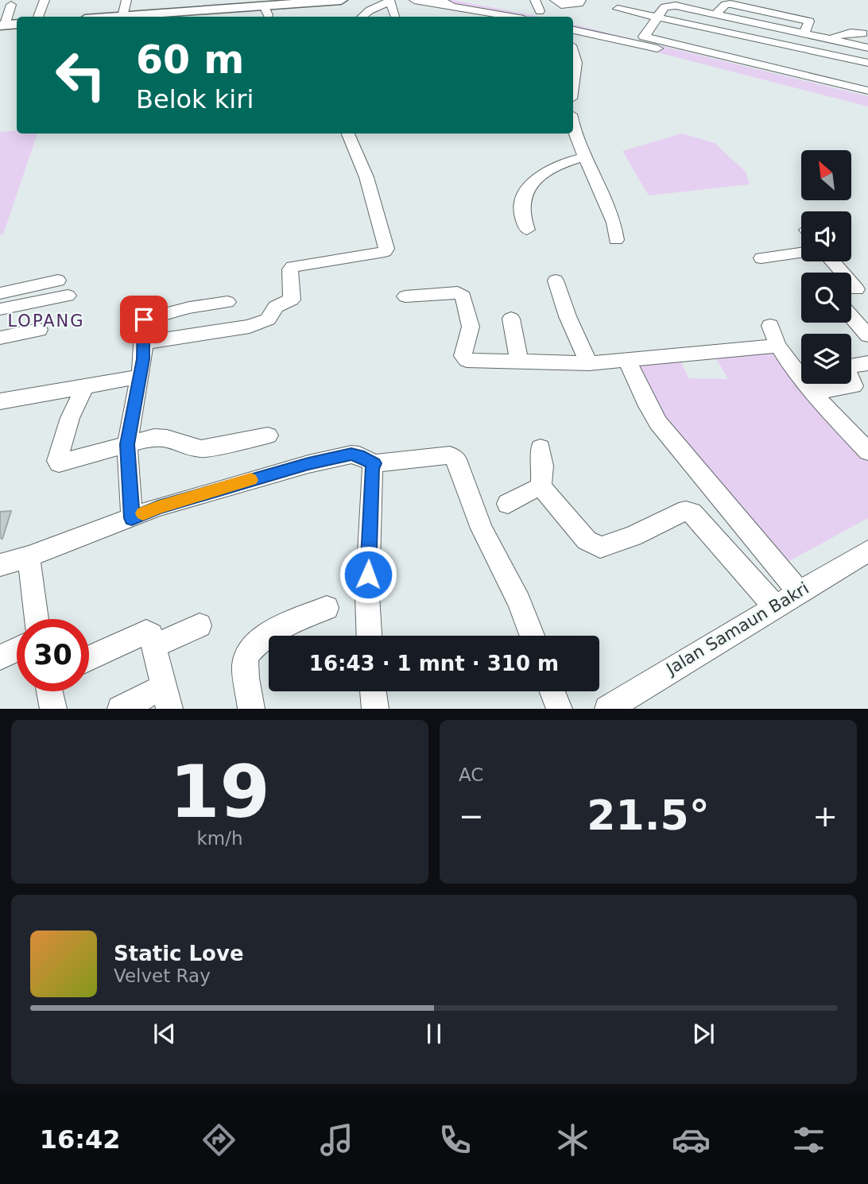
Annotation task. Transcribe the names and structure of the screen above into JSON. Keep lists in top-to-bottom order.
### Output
{
  "streets": {
    "street": ["Jalan Samaun Bakri"]
  },
  "districts": ["LOPANG"],
  "north": "top left",
  "page": {
    "turn": ["60 m", "Belok kiri"],
    "limit": "30",
    "trip": "16:43 · 1 mnt · 310 m",
    "tile": [
      ["19", "km/h"],
      "AC"
    ],
    "heat": ["−", "21.5°", "+"],
    "song": ["Static Love", "Velvet Ray"],
    "tabs": "16:42"
  }
}
